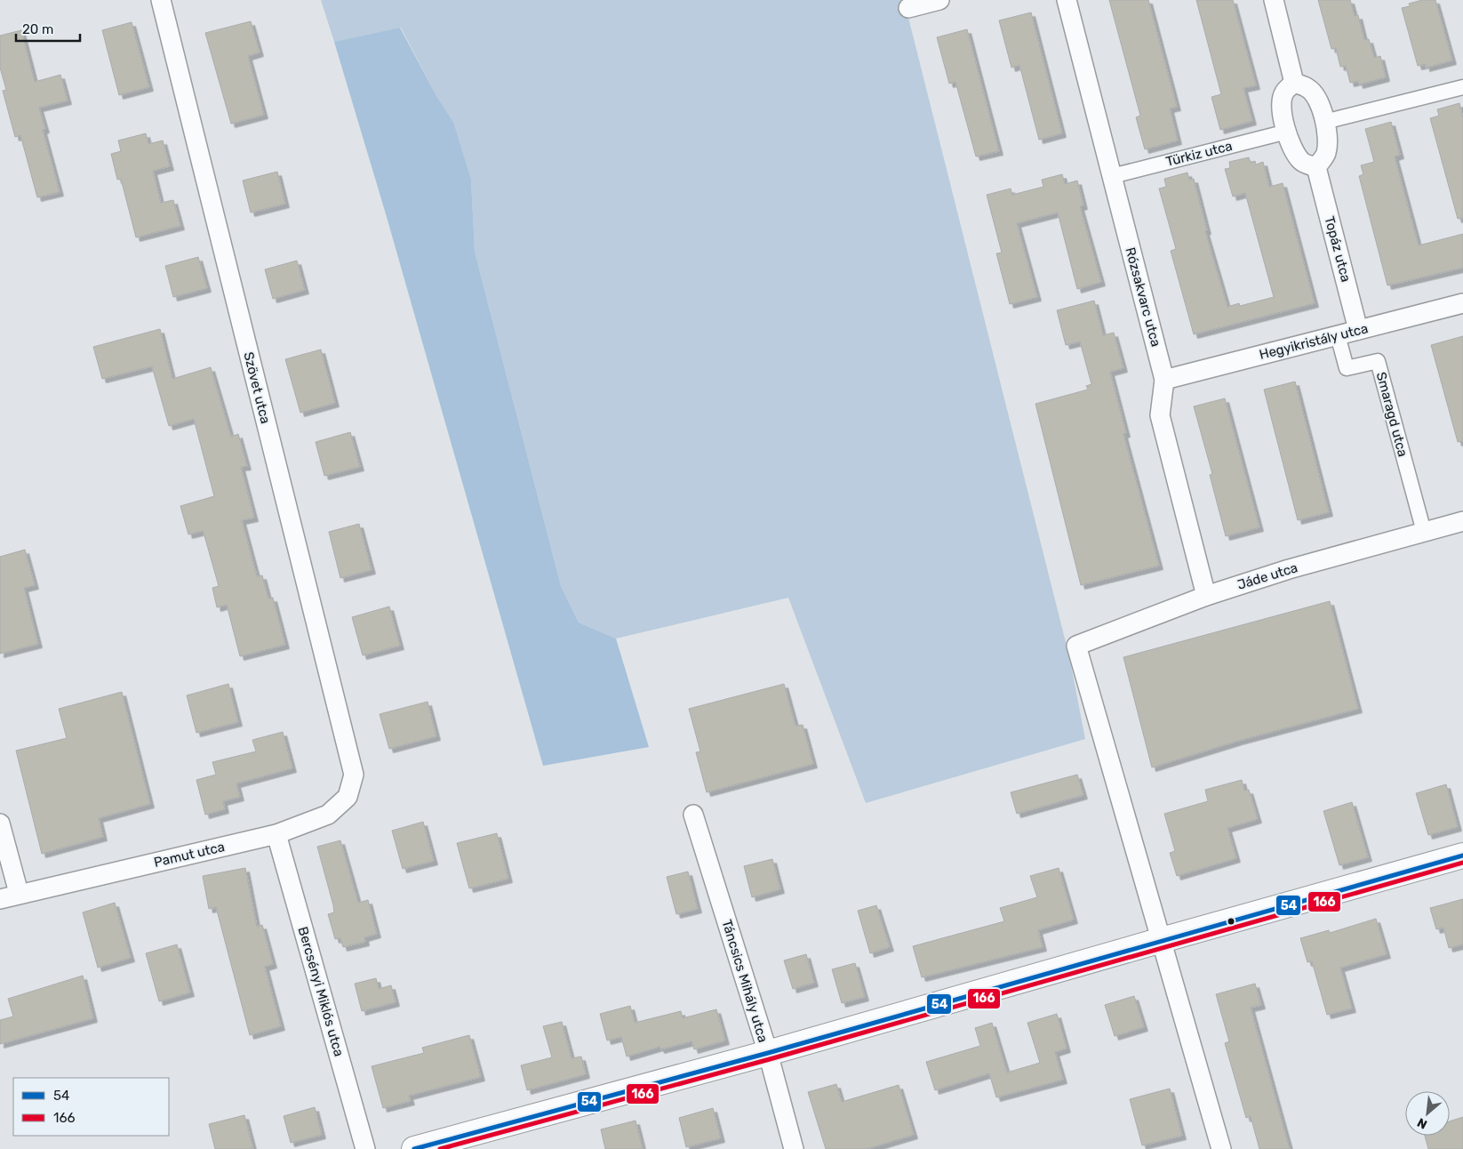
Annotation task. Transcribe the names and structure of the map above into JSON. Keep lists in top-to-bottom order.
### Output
{
  "streets": {
    "street": [
      "Türkiz utca",
      "Topáz utca",
      "Rózsakvarc utca",
      "Hegyikristály utca",
      "Szövet utca",
      "Smaragd utca",
      "Jáde utca",
      "Pamut utca",
      "Táncsics Mihály utca",
      "Bercsényi Miklós utca"
    ]
  },
  "crossings": [
    ["Türkiz utca", "Rózsakvarc utca"],
    ["Topáz utca", "Hegyikristály utca"],
    ["Rózsakvarc utca", "Hegyikristály utca"],
    ["Rózsakvarc utca", "Jáde utca"],
    ["Hegyikristály utca", "Smaragd utca"],
    ["Szövet utca", "Pamut utca"],
    ["Smaragd utca", "Jáde utca"],
    ["Pamut utca", "Bercsényi Miklós utca"]
  ],
  "lines": ["transit line 54", "transit line 166"],
  "legend": ["54", "166"],
  "scale_bar": "20 m",
  "north": "bottom left"
}
